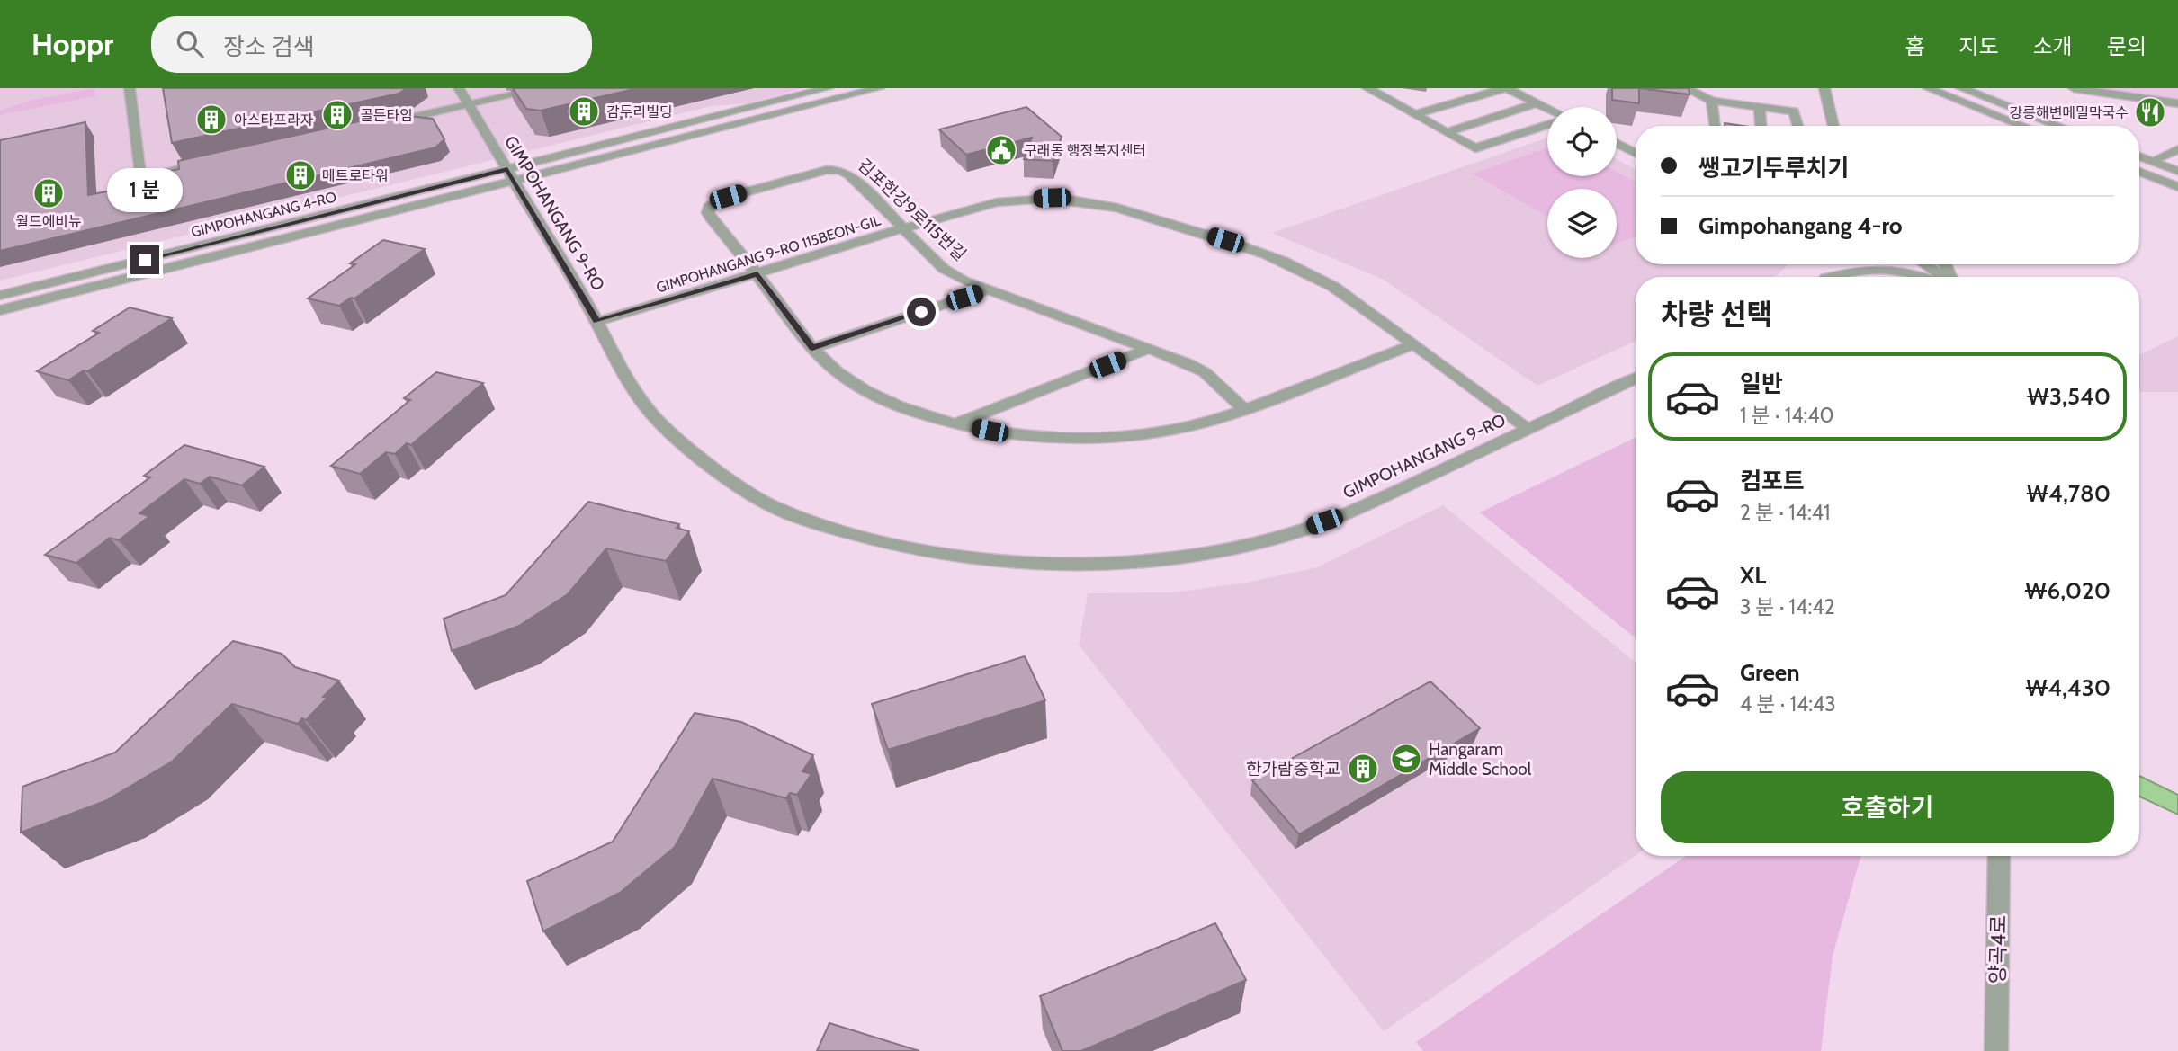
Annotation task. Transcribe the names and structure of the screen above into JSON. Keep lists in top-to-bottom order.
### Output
{
  "streets": {
    "street": [
      "김포한강9로115번길",
      "GIMPOHANGANG 9-RO",
      "GIMPOHANGANG 4-RO",
      "GIMPOHANGANG 9-RO 115BEON-GIL",
      "양곡4로"
    ]
  },
  "crossings": [
    ["김포한강9로115번길", "GIMPOHANGANG 9-RO 115BEON-GIL"],
    ["GIMPOHANGANG 9-RO", "GIMPOHANGANG 4-RO"],
    ["GIMPOHANGANG 9-RO", "GIMPOHANGANG 9-RO 115BEON-GIL"]
  ],
  "places": {
    "building": [
      "감두리빌딩",
      "골든타임",
      "아스타프라자",
      "메트로타워",
      "월드에비뉴",
      "한가람중학교"
    ],
    "restaurant": ["강릉해변메밀막국수"],
    "public building": ["구래동 행정복지센터"],
    "school or university": ["Hangaram Middle School"]
  },
  "page": {
    "header": "Hoppr",
    "search": "장소 검색",
    "nav": [
      "홈",
      "지도",
      "소개",
      "문의"
    ],
    "banner": ["쌩고기두루치기", "Gimpohangang 4-ro"],
    "bubble": "1 분",
    "heading": "차량 선택",
    "list": [
      {
        "name": "일반",
        "note": "1 분 · 14:40",
        "value": "₩3,540"
      },
      {
        "name": "컴포트",
        "note": "2 분 · 14:41",
        "value": "₩4,780"
      },
      {
        "name": "XL",
        "note": "3 분 · 14:42",
        "value": "₩6,020"
      },
      {
        "name": "Green",
        "note": "4 분 · 14:43",
        "value": "₩4,430"
      }
    ],
    "buttons": "호출하기"
  }
}
